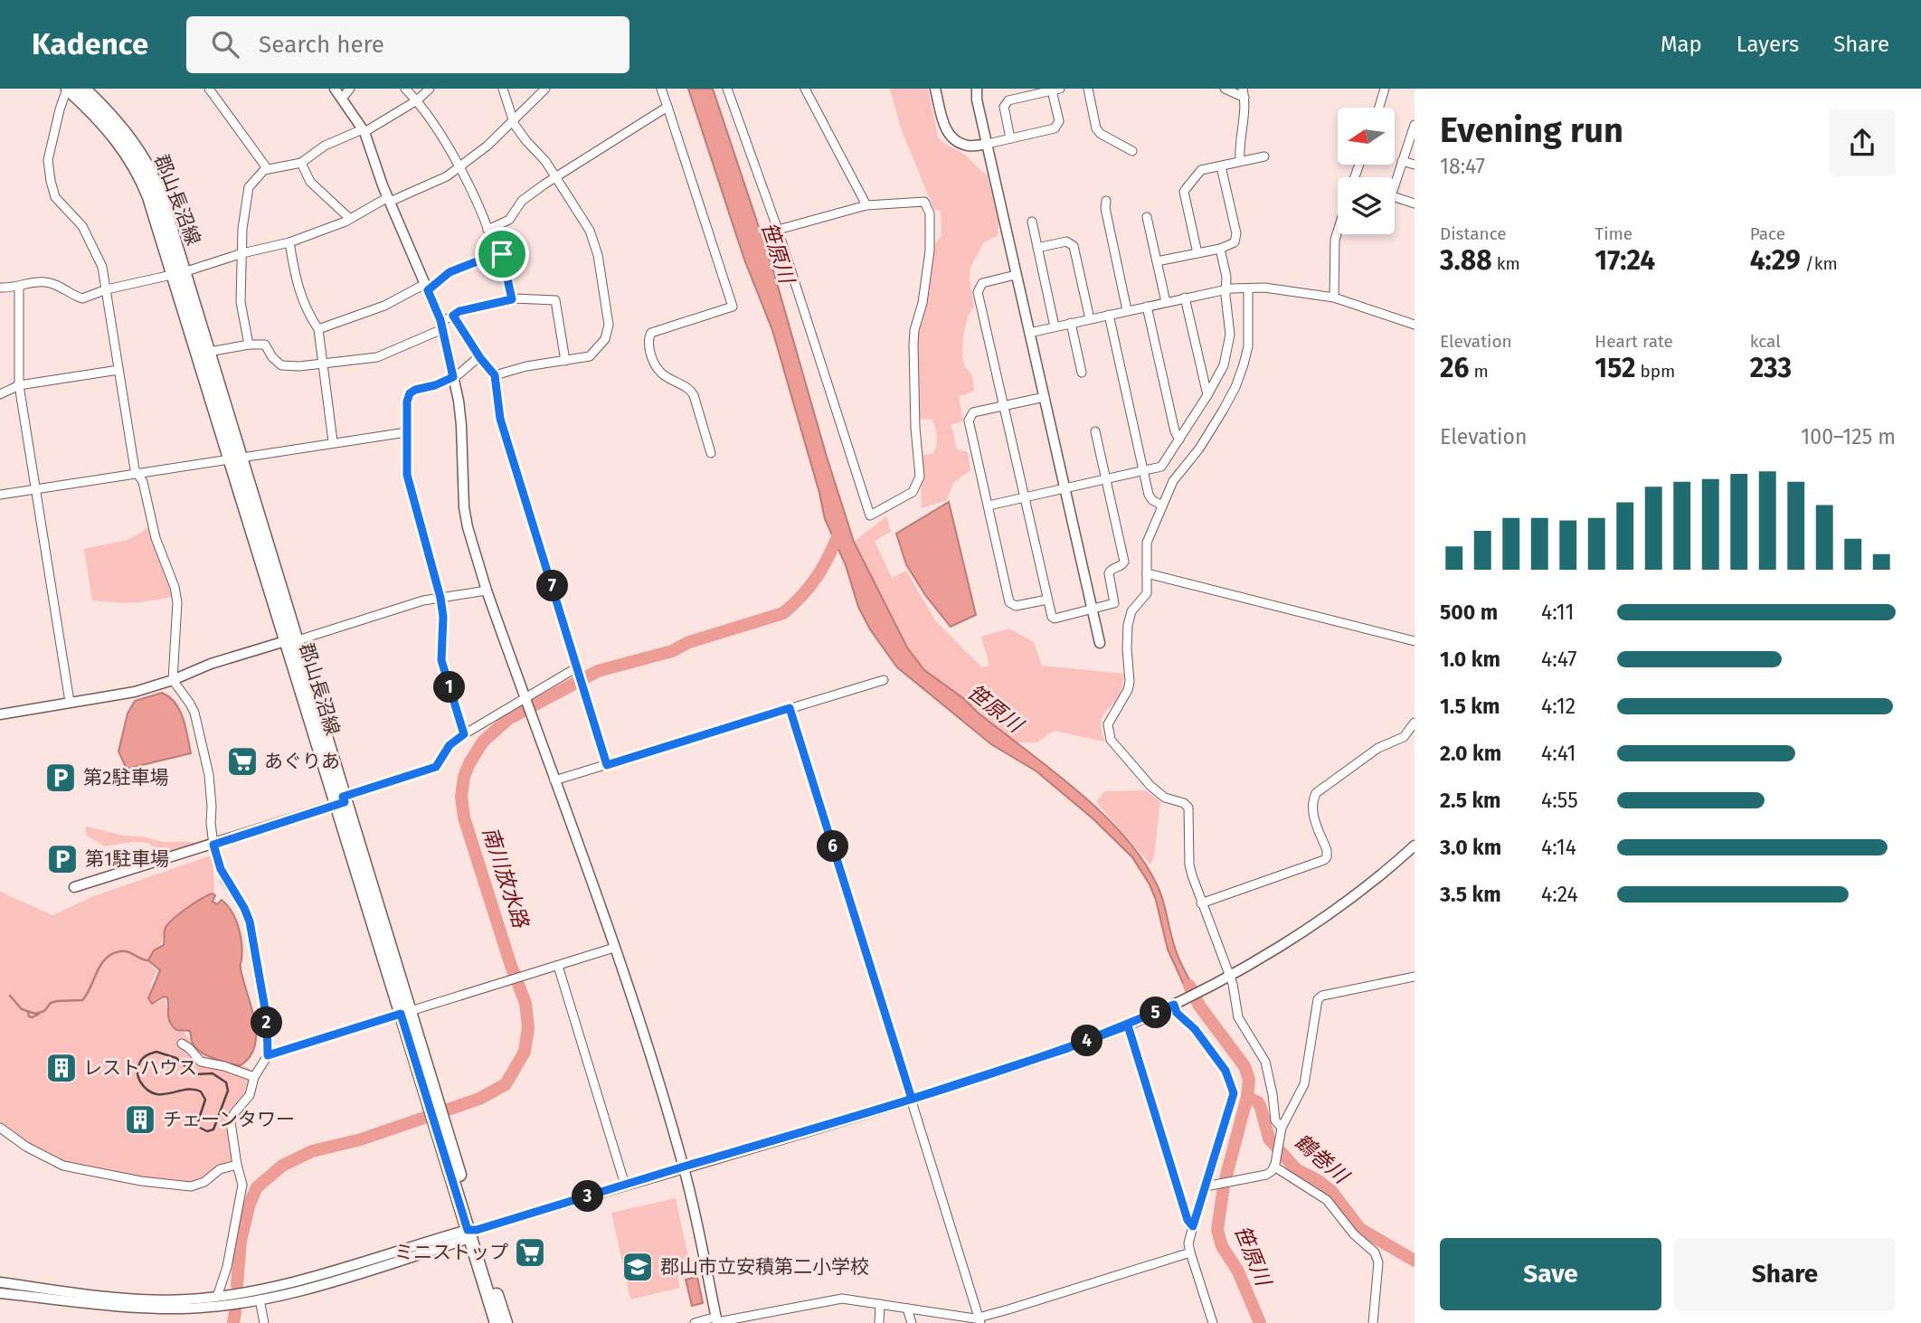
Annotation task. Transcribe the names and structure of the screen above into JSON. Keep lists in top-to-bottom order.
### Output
{
  "streets": {
    "main road": ["郡山長沼線"]
  },
  "water": ["笹原川", "南川放水路", "鶴巻川"],
  "places": {
    "supermarket": ["あぐりあ", "ミニストップ"],
    "parking": ["第2駐車場", "第1駐車場"],
    "building": ["レストハウス", "チェーンタワー"],
    "school or university": ["郡山市立安積第二小学校"]
  },
  "north": "left",
  "page": {
    "header": "Kadence",
    "search": "Search here",
    "nav": ["Map", "Layers", "Share"],
    "heading": ["Evening run", "18:47"],
    "stats": [
      ["Distance", "3.88 km"],
      ["Time", "17:24"],
      ["Pace", "4:29 /km"],
      ["Elevation", "26 m"],
      ["Heart rate", "152 bpm"],
      ["kcal", "233"]
    ],
    "chart": ["Elevation", "100–125 m"],
    "pins": [
      "7",
      "1",
      "6",
      "5",
      "2",
      "4",
      "3"
    ],
    "list": [
      {
        "name": "500 m",
        "note": "4:11"
      },
      {
        "name": "1.0 km",
        "note": "4:47"
      },
      {
        "name": "1.5 km",
        "note": "4:12"
      },
      {
        "name": "2.0 km",
        "note": "4:41"
      },
      {
        "name": "2.5 km",
        "note": "4:55"
      },
      {
        "name": "3.0 km",
        "note": "4:14"
      },
      {
        "name": "3.5 km",
        "note": "4:24"
      }
    ],
    "buttons": ["Save", "Share"]
  }
}
